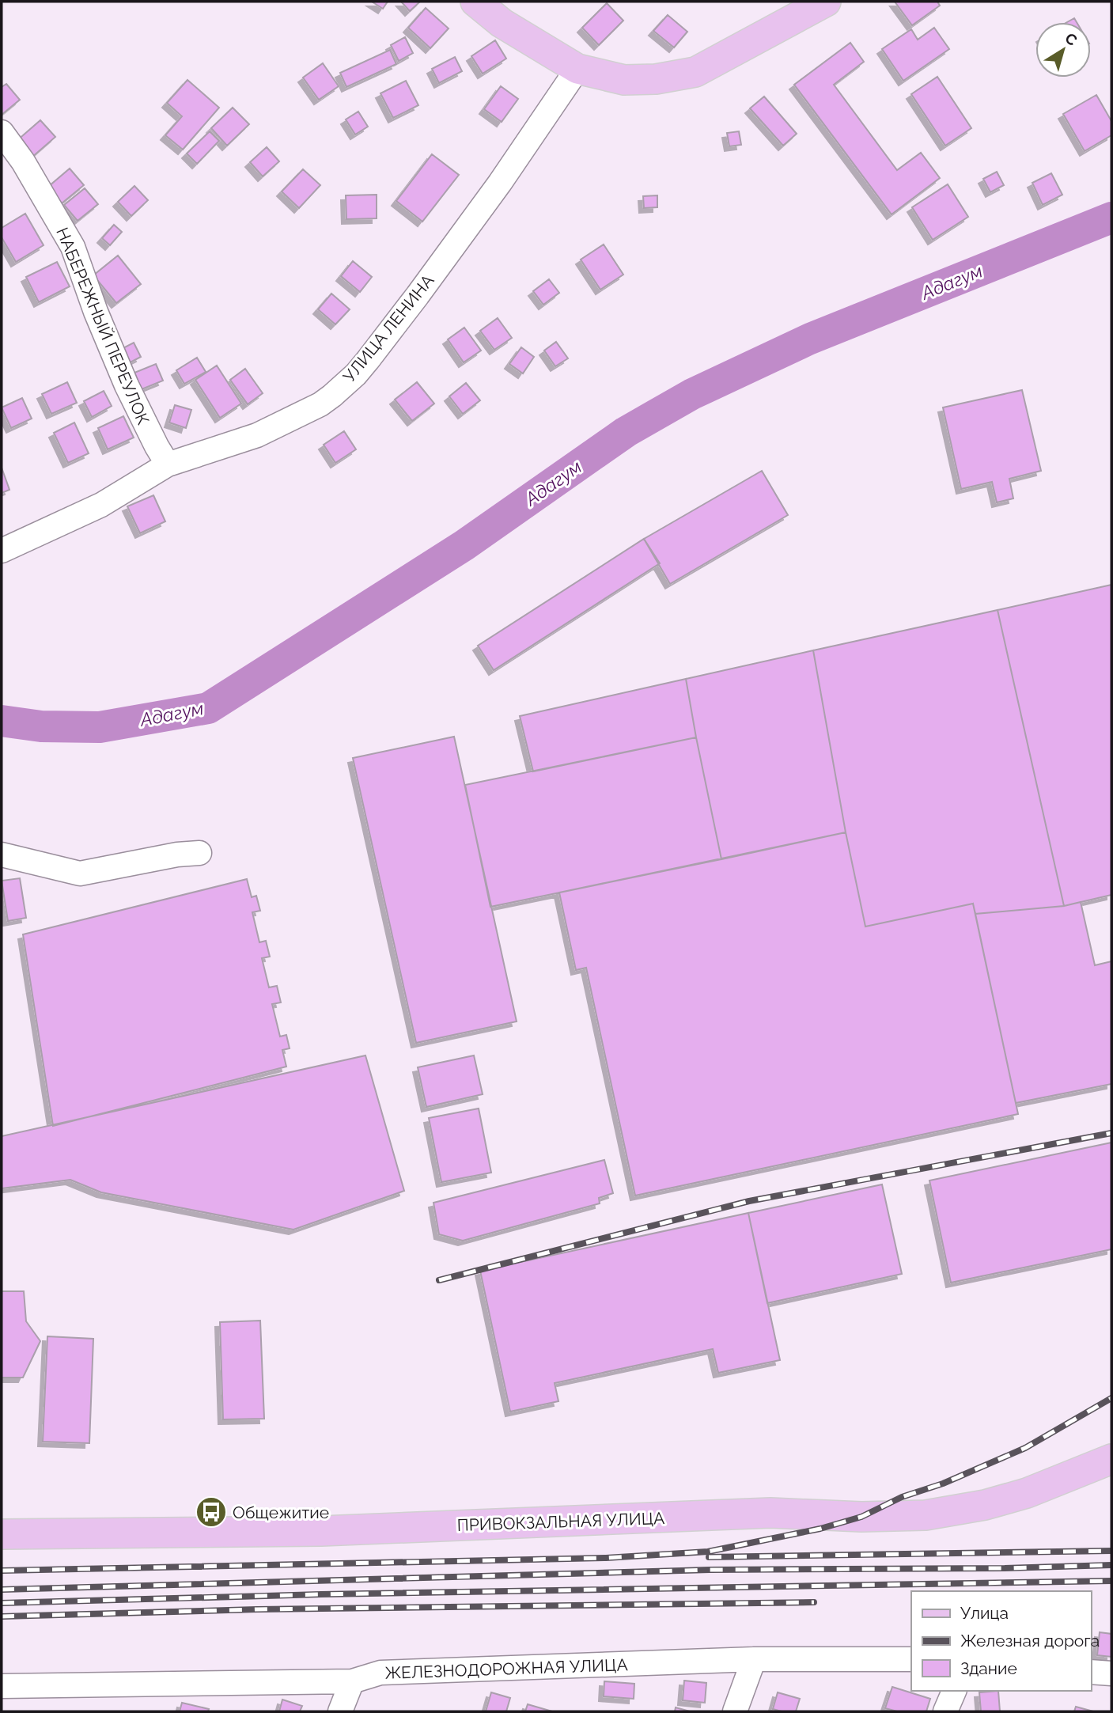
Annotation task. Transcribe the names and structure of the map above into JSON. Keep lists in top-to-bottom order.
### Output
{
  "streets": {
    "main road": ["ПРИВОКЗАЛЬНАЯ УЛИЦА"],
    "street": ["НАБЕРЕЖНЫЙ ПЕРЕУЛОК", "УЛИЦА ЛЕНИНА", "ЖЕЛЕЗНОДОРОЖНАЯ УЛИЦА"]
  },
  "crossings": [
    ["НАБЕРЕЖНЫЙ ПЕРЕУЛОК", "УЛИЦА ЛЕНИНА"]
  ],
  "water": ["Адагум"],
  "places": {
    "bus stop": ["Общежитие"]
  },
  "legend": ["Улица", "Железная дорога", "Здание"],
  "north": "top right"
}
